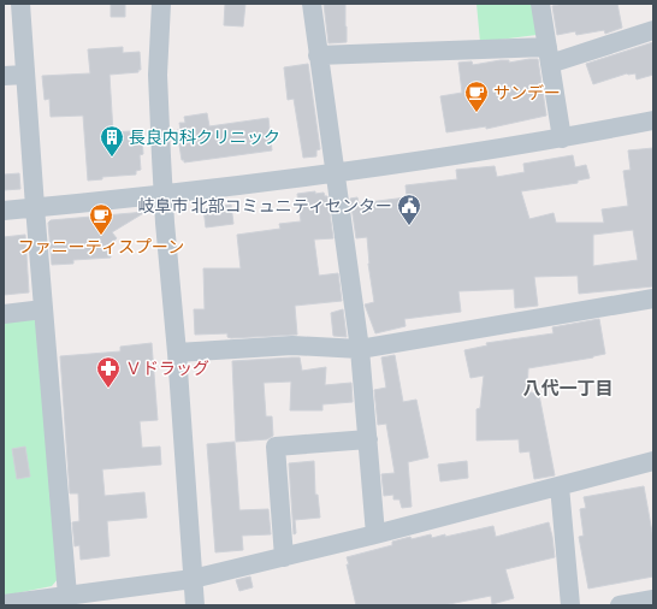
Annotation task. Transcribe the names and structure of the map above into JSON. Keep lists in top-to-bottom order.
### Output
{
  "districts": ["八代一丁目"],
  "places": {
    "cafe": ["サンデー", "ファニーティスプーン"],
    "building": ["長良内科クリニック"],
    "public building": ["岐阜市 北部コミュニティセンター"],
    "pharmacy": ["Ｖドラッグ"]
  }
}
